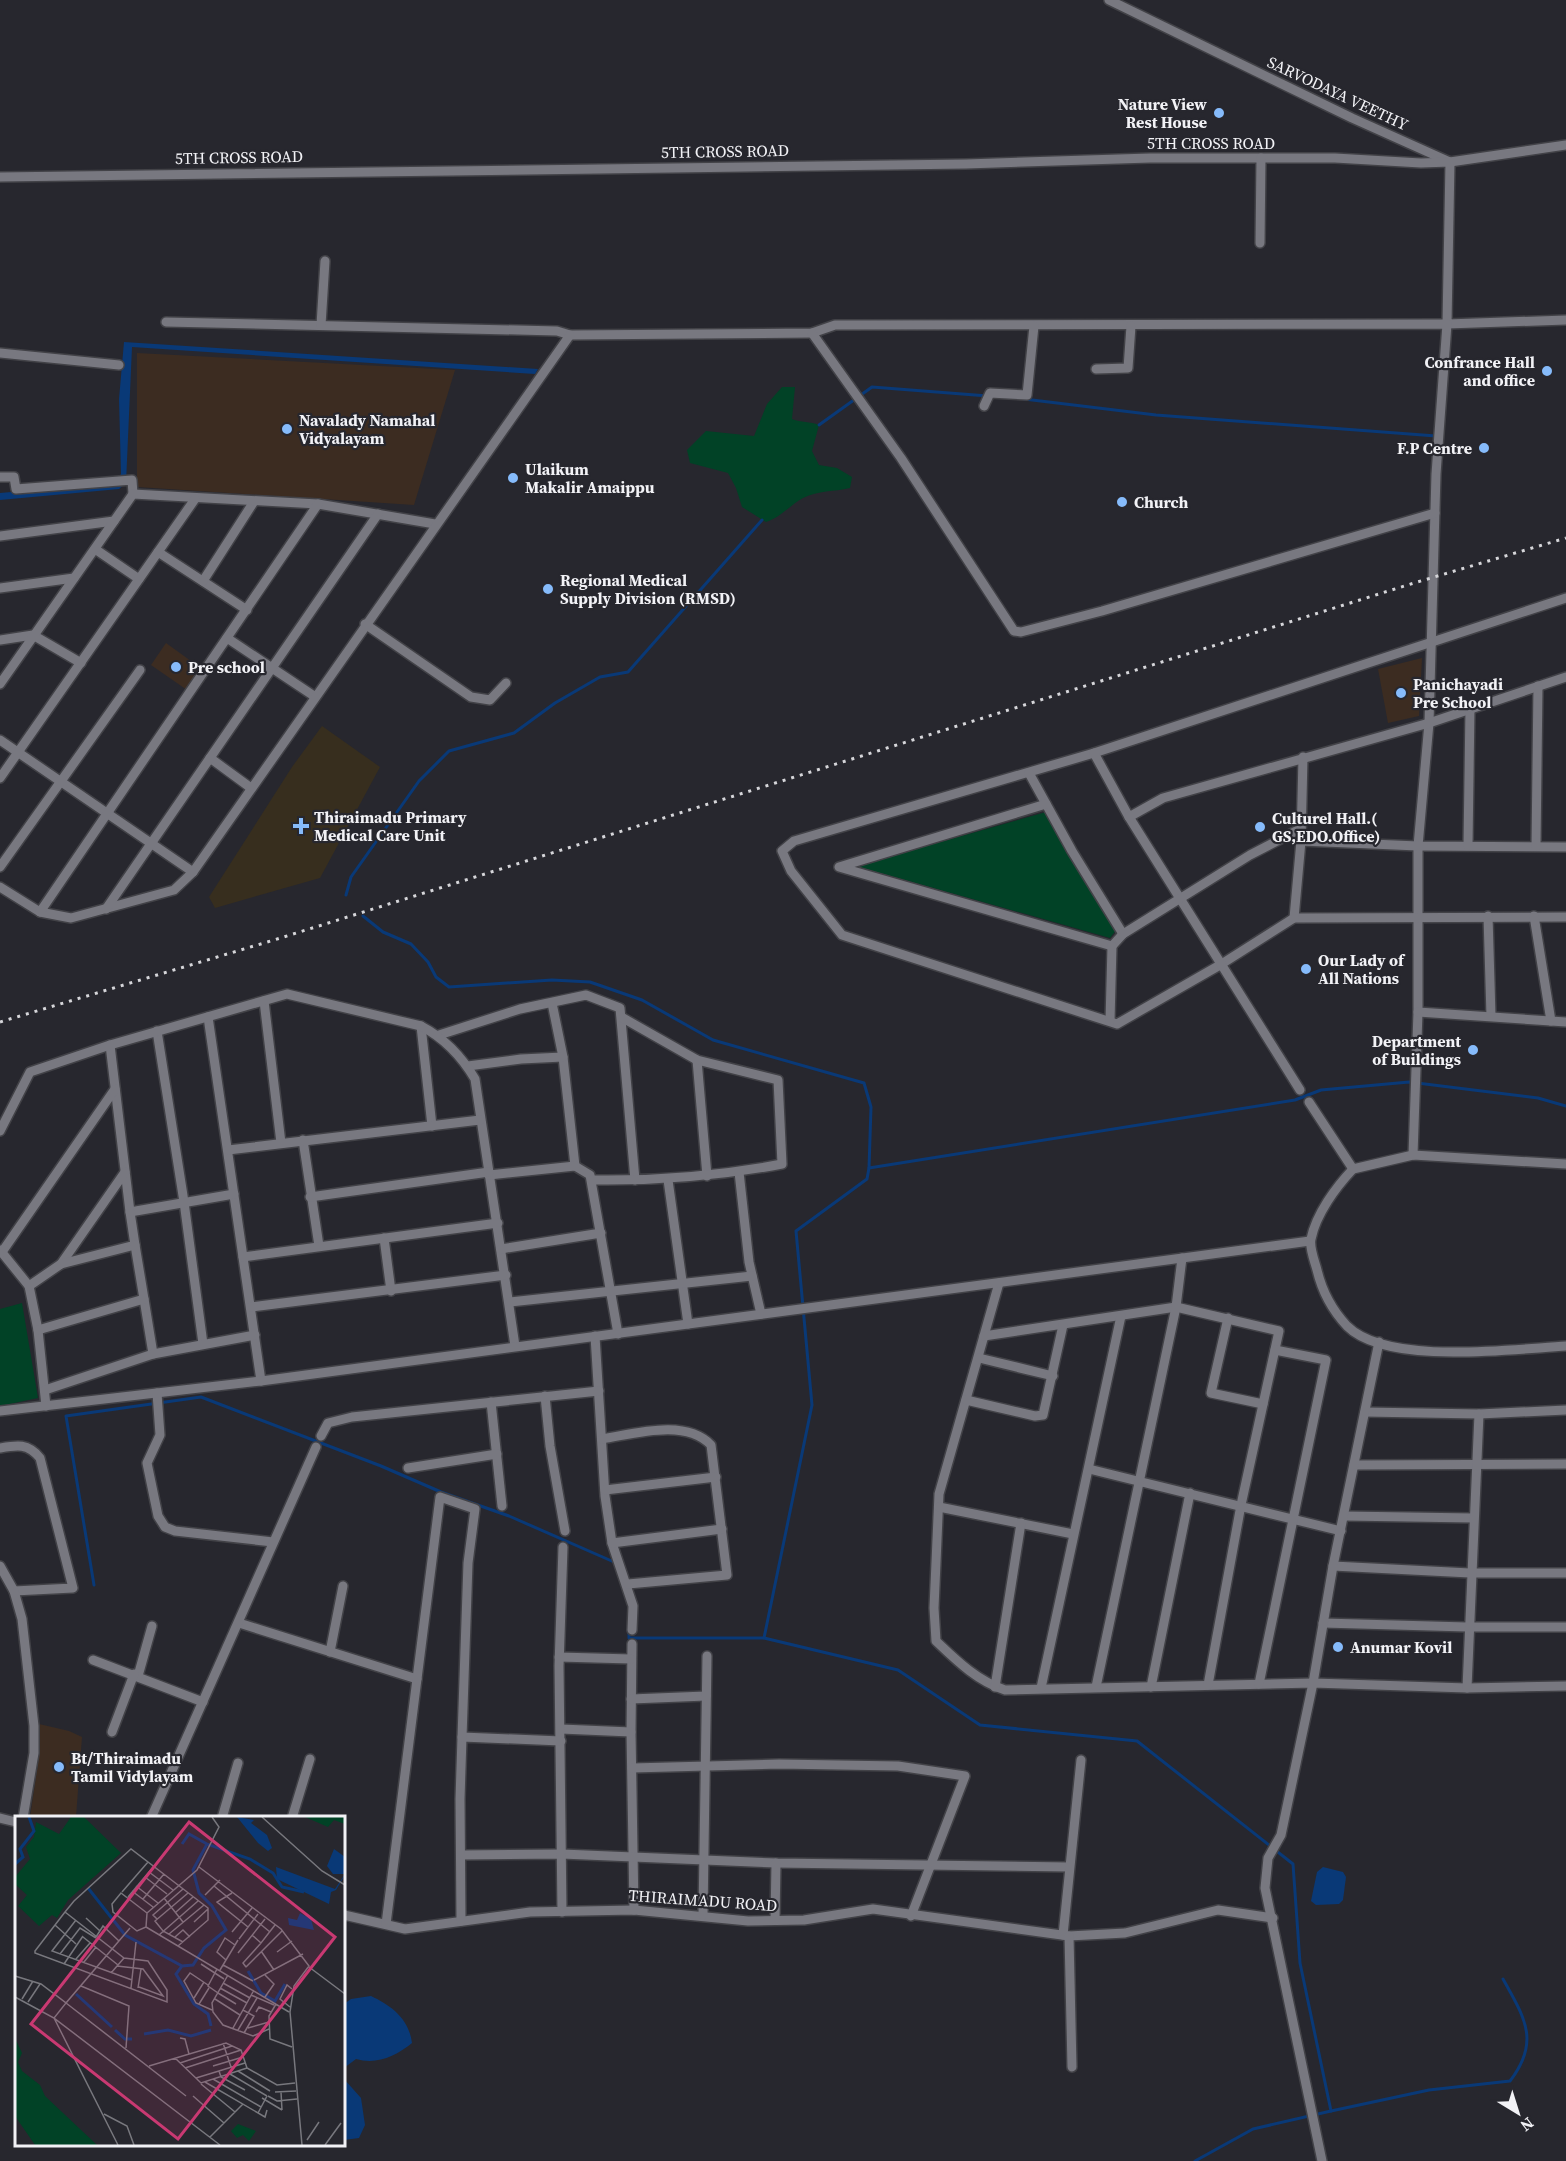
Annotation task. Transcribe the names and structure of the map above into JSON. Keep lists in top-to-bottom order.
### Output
{
  "streets": {
    "street": ["SARVODAYA VEETHY", "5TH CROSS ROAD", "THIRAIMADU ROAD"]
  },
  "crossings": [
    ["SARVODAYA VEETHY", "5TH CROSS ROAD"]
  ],
  "places": {
    "other": [
      "Nature View Rest House",
      "Confrance Hall and office",
      "Navalady Namahal Vidyalayam",
      "F.P Centre",
      "Ulaikum Makalir Amaippu",
      "Church",
      "Regional Medical Supply Division (RMSD)",
      "Pre school",
      "Panichayadi Pre School",
      "Culturel Hall.( GS,EDO.Office)",
      "Our Lady of All Nations",
      "Department of Buildings",
      "Anumar Kovil",
      "Bt/Thiraimadu Tamil Vidylayam"
    ],
    "health": ["Thiraimadu Primary Medical Care Unit"]
  },
  "north": "bottom right"
}
